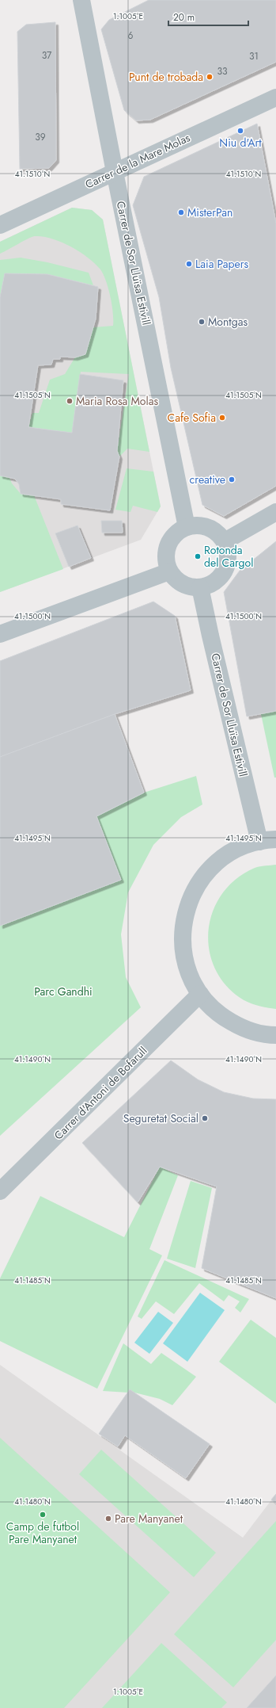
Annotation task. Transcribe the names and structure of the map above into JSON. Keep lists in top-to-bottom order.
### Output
{
  "streets": {
    "street": ["Carrer de la Mare Molas", "Carrer de Sor Lluïsa Estivill", "Carrer d'Antoni de Bofarull"]
  },
  "crossings": [
    ["Carrer de la Mare Molas", "Carrer de Sor Lluïsa Estivill"]
  ],
  "parks": ["Parc Gandhi"],
  "places": [
    "Punt de trobada",
    "Niu d'Art",
    "MisterPan",
    "Laia Papers",
    "Montgas",
    "Maria Rosa Molas",
    "Cafe Sofia",
    "creative",
    "Rotonda del Cargol",
    "Seguretat Social",
    "Camp de futbol Pare Manyanet",
    "Pare Manyanet"
  ],
  "house_numbers": [
    "6",
    "37",
    "31",
    "33",
    "39"
  ],
  "scale_bar": "20 m",
  "coordinates": [
    "1.1005°E",
    "41.1510°N",
    "41.1505°N",
    "41.1500°N",
    "41.1495°N",
    "41.1490°N",
    "41.1485°N",
    "41.1480°N"
  ]
}
